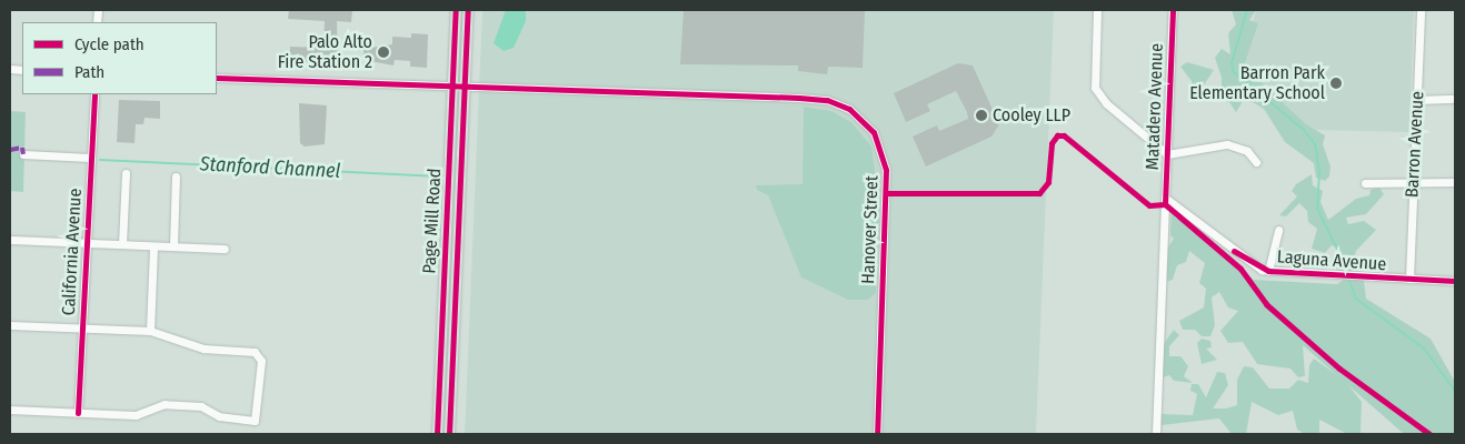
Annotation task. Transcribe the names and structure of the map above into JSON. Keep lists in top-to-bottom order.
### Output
{
  "streets": {
    "main road": ["Page Mill Road"],
    "street": [
      "Matadero Avenue",
      "Barron Avenue",
      "Hanover Street",
      "California Avenue",
      "Laguna Avenue"
    ]
  },
  "crossings": [
    ["Matadero Avenue", "Laguna Avenue"],
    ["Barron Avenue", "Laguna Avenue"],
    ["Page Mill Road", "Hanover Street"]
  ],
  "water": ["Stanford Channel"],
  "places": ["Palo Alto Fire Station 2", "Barron Park Elementary School", "Cooley LLP"],
  "legend": ["Cycle path", "Path"]
}
